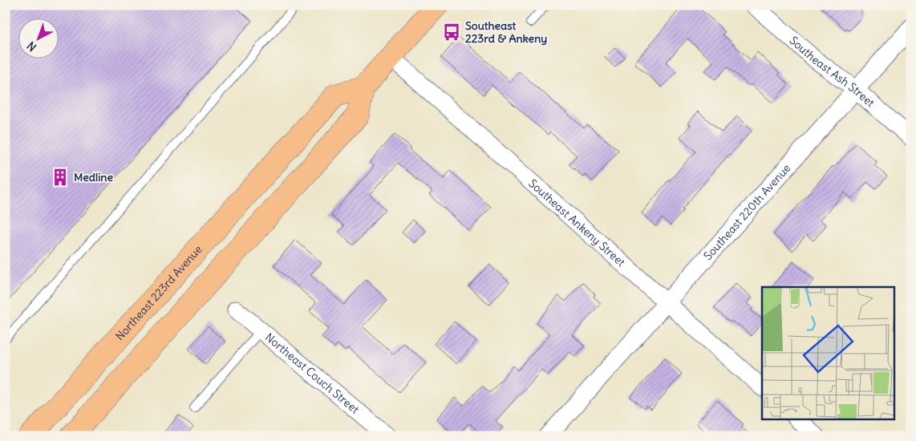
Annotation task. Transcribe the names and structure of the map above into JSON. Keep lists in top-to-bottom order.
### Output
{
  "streets": {
    "main road": ["Northeast 223rd Avenue"],
    "street": [
      "Southeast Ash Street",
      "Southeast 220th Avenue",
      "Southeast Ankeny Street",
      "Northeast Couch Street"
    ]
  },
  "crossings": [
    ["Southeast Ash Street", "Southeast 220th Avenue"],
    ["Southeast 220th Avenue", "Southeast Ankeny Street"]
  ],
  "places": {
    "bus stop": ["Southeast 223rd & Ankeny"],
    "building": ["Medline"]
  },
  "north": "bottom left"
}
